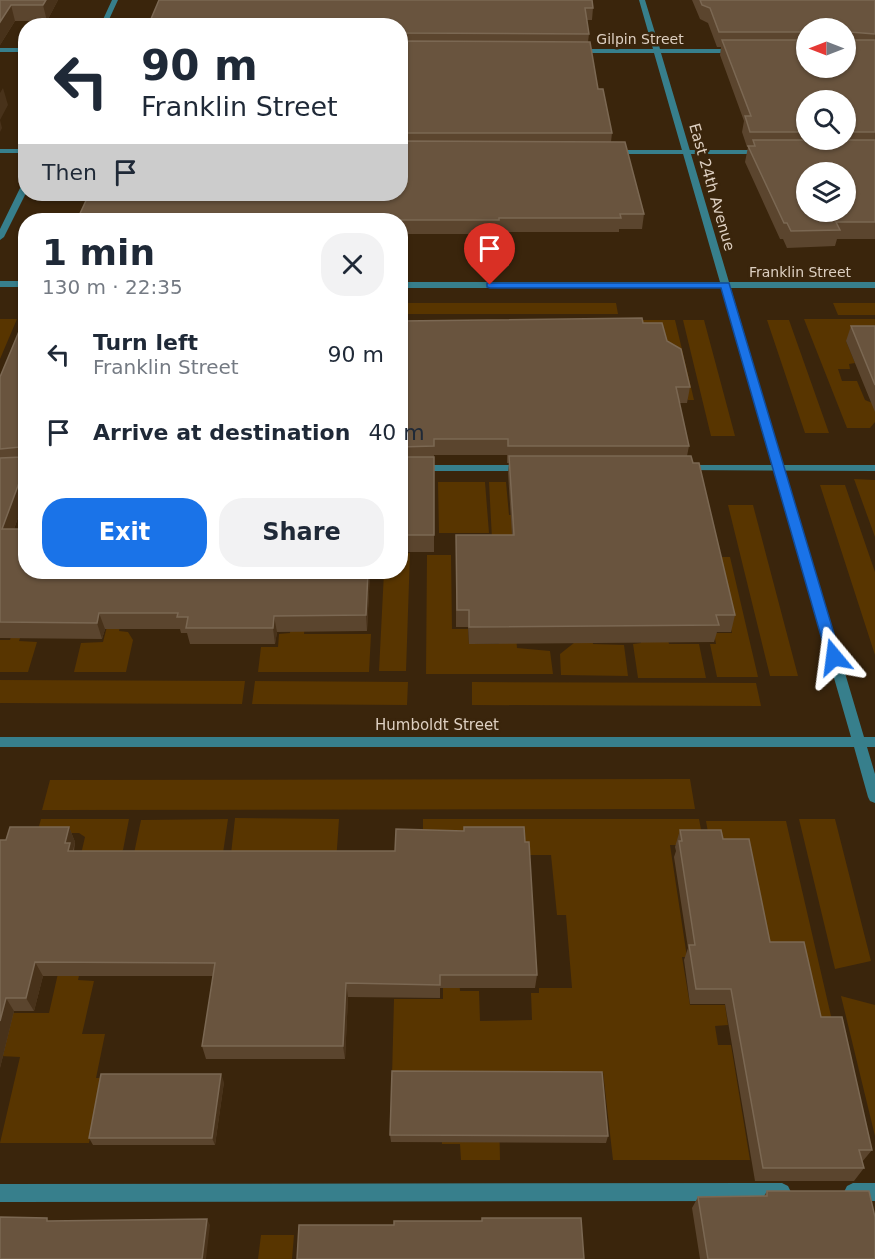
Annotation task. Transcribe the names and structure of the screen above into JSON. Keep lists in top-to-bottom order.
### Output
{
  "streets": {
    "street": [
      "Gilpin Street",
      "East 24th Avenue",
      "Franklin Street",
      "Humboldt Street"
    ]
  },
  "crossings": [
    ["Gilpin Street", "East 24th Avenue"],
    ["East 24th Avenue", "Franklin Street"],
    ["East 24th Avenue", "Humboldt Street"]
  ],
  "north": "left",
  "page": {
    "turn": ["90 m", "Franklin Street"],
    "then": "Then",
    "heading": ["1 min", "130 m · 22:35"],
    "list": [
      {
        "name": "Turn left",
        "note": "Franklin Street",
        "value": "90 m"
      },
      {
        "name": "Arrive at destination",
        "value": "40 m"
      }
    ],
    "buttons": ["Exit", "Share"]
  }
}
